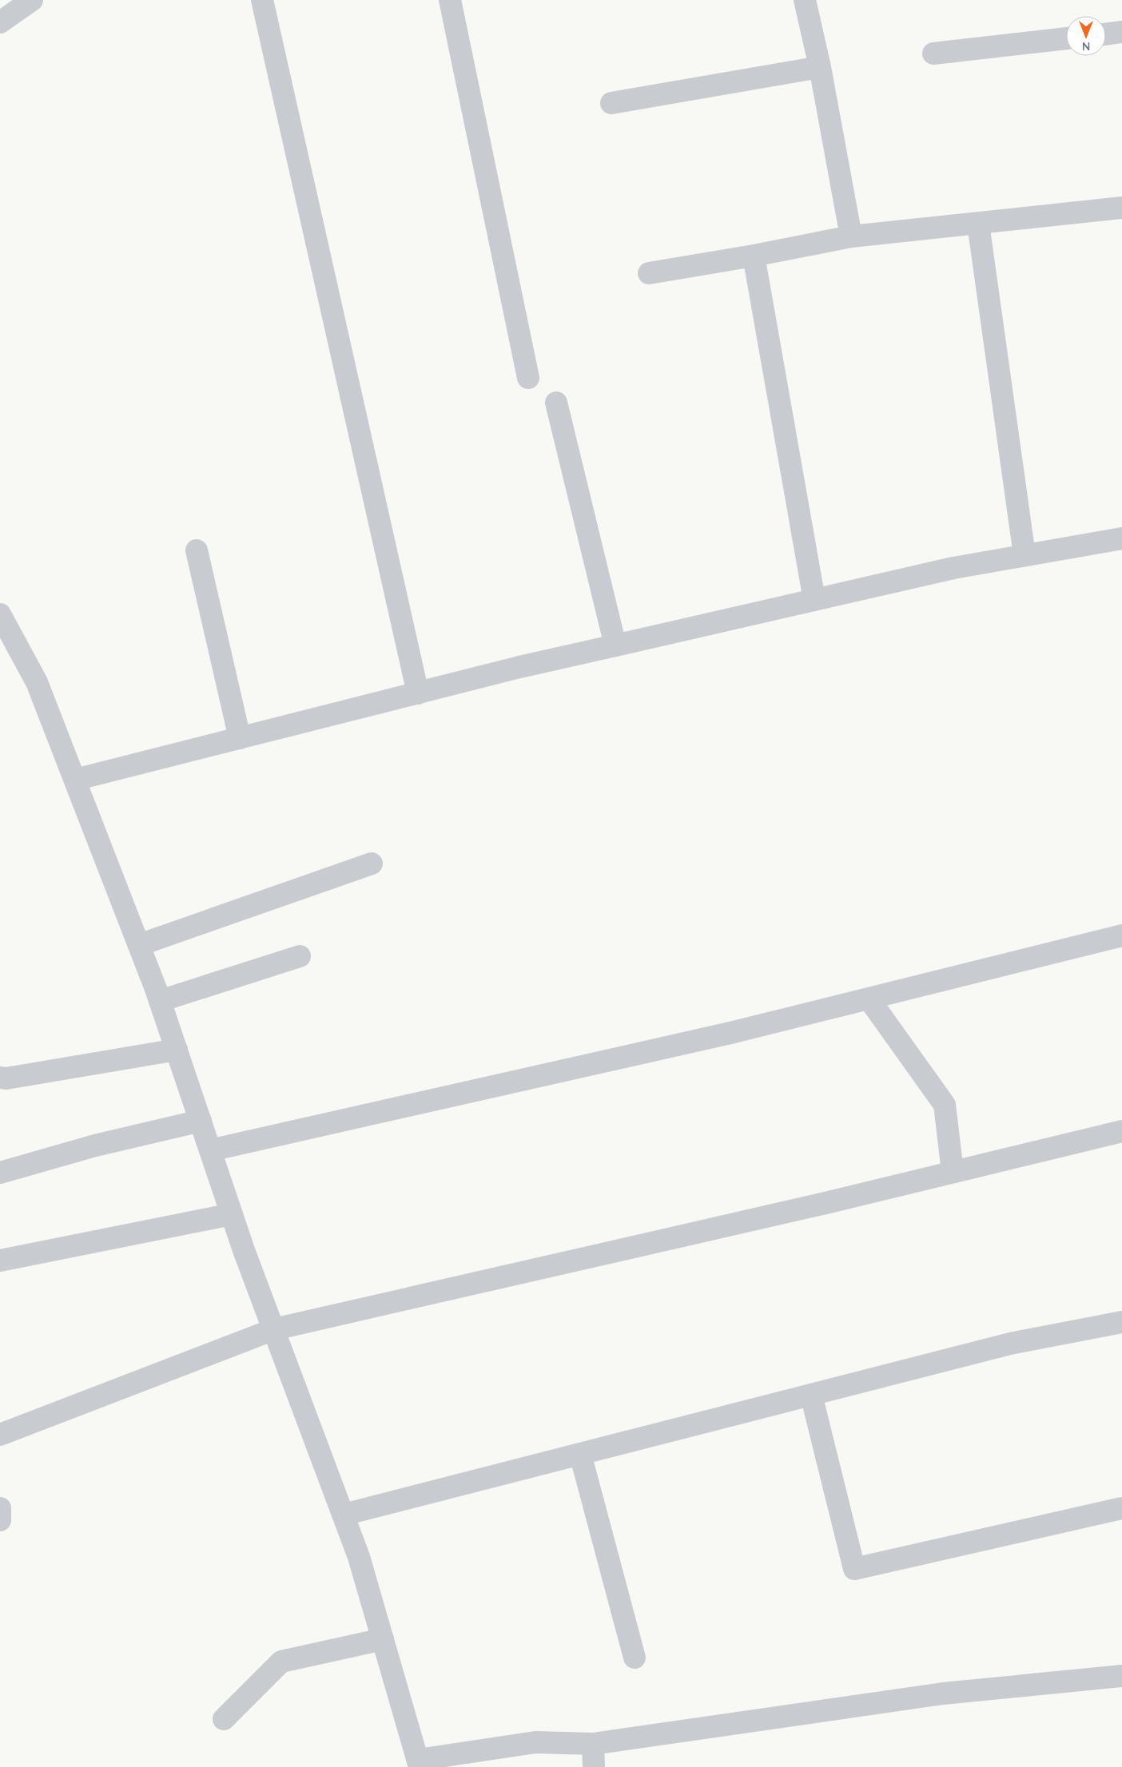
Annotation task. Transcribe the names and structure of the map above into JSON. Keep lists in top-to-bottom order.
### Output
{
  "north": "bottom"
}
